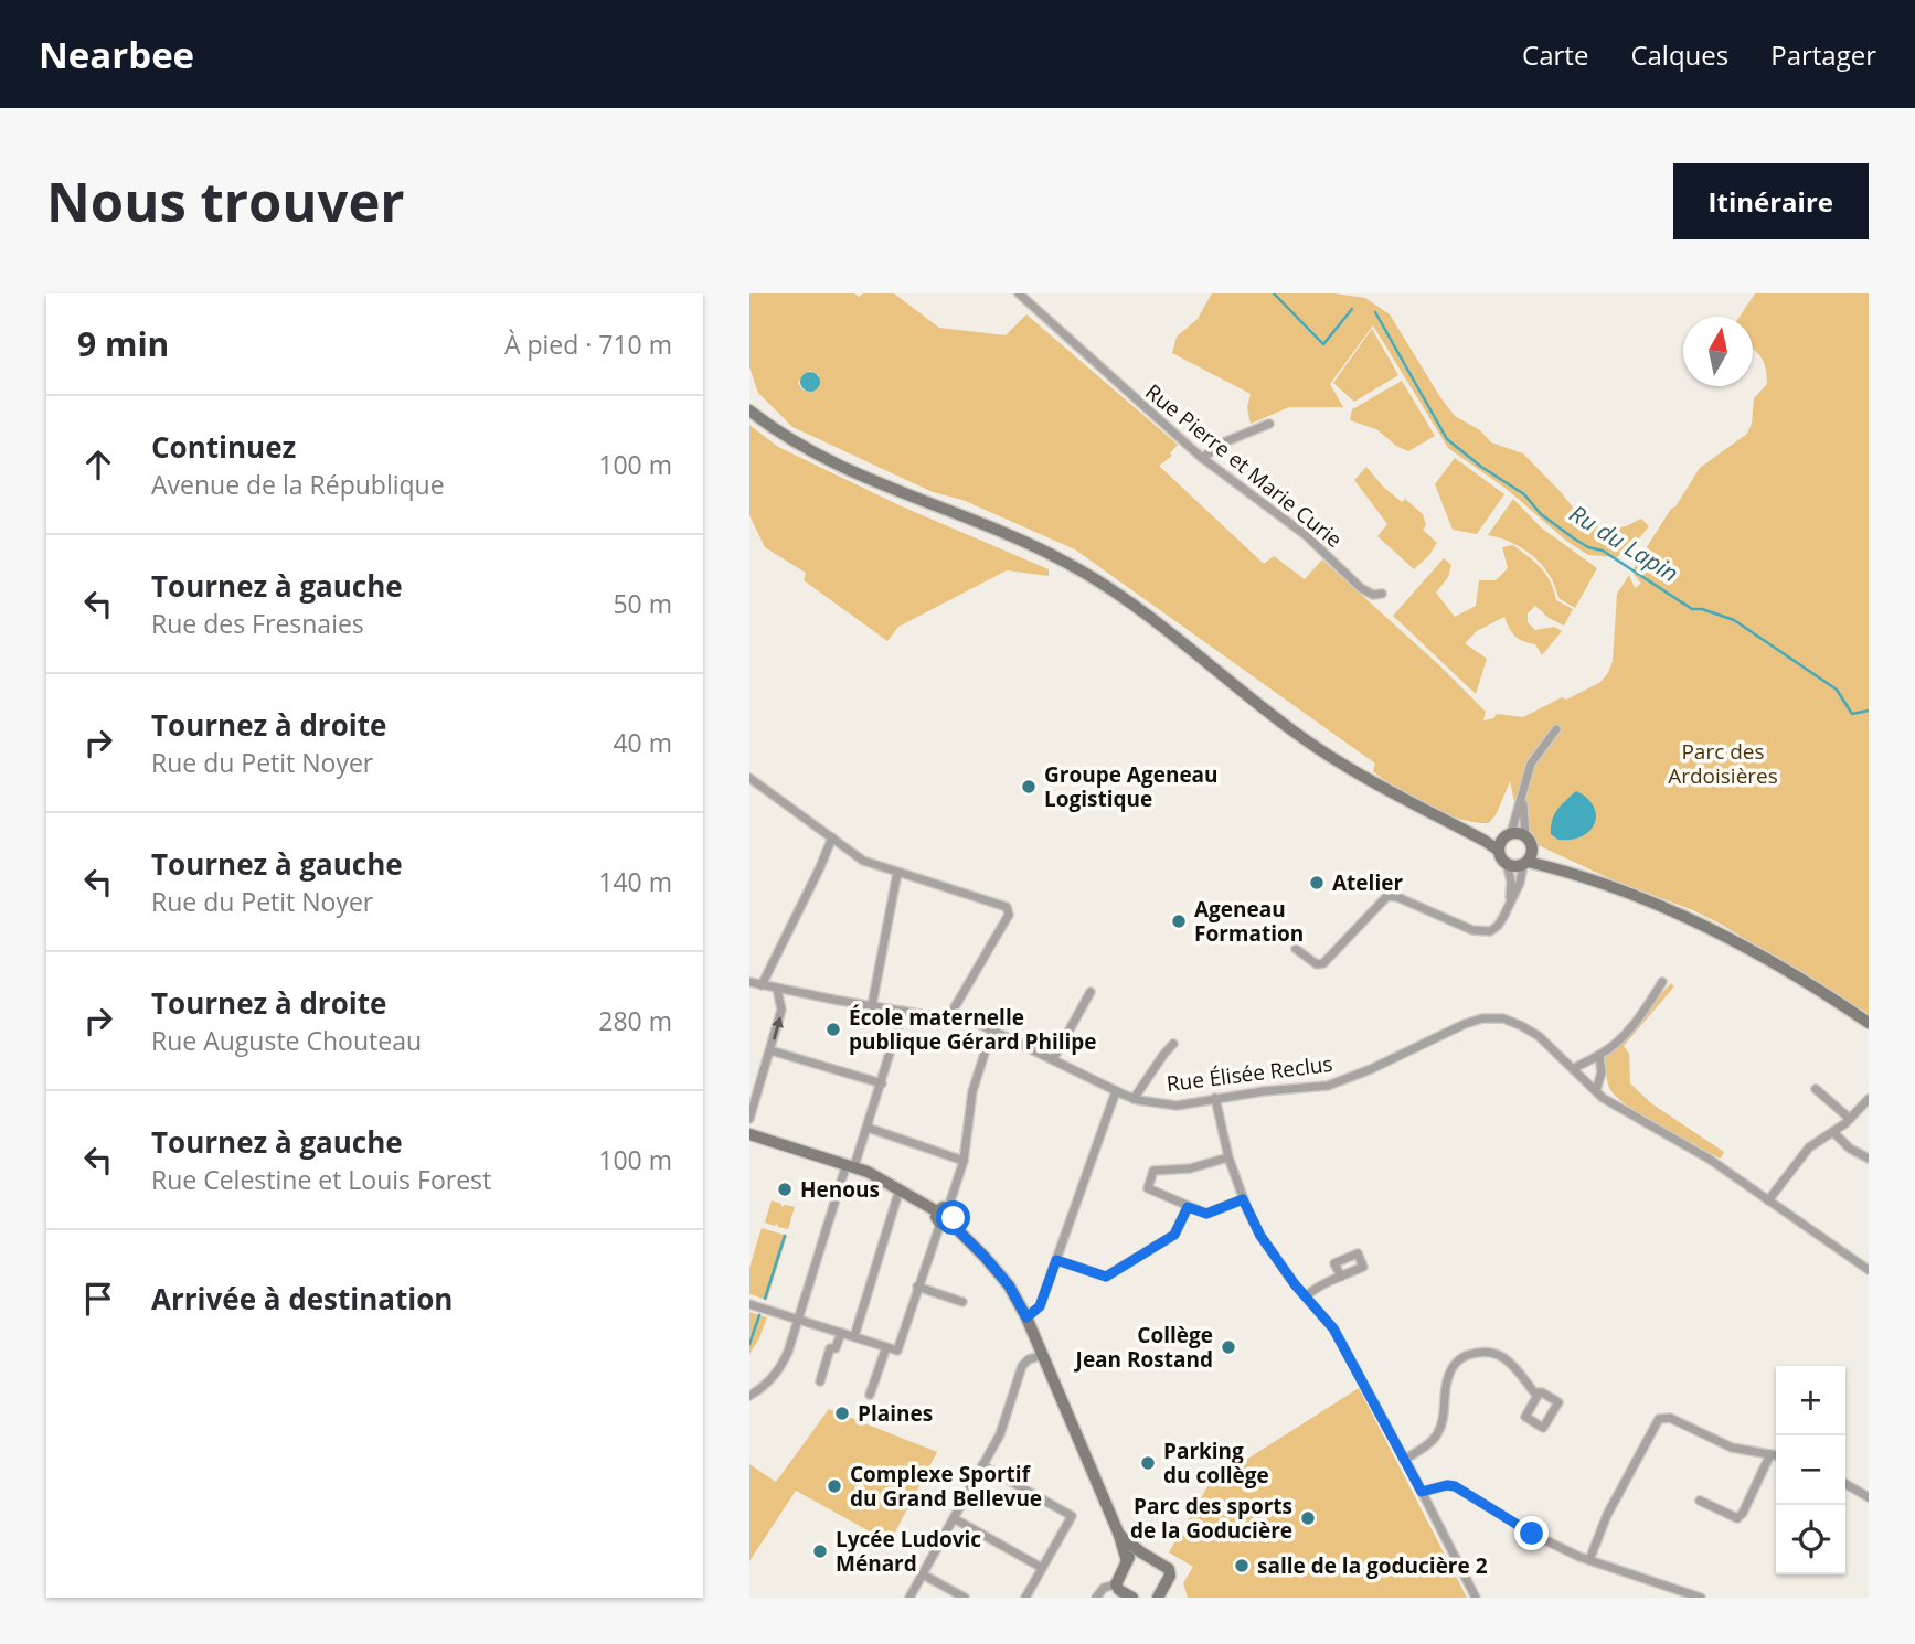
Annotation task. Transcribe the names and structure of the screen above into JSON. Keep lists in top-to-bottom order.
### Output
{
  "streets": {
    "street": ["Rue Pierre et Marie Curie", "Rue Élisée Reclus"]
  },
  "water": ["Ru du Lapin"],
  "parks": ["Parc des Ardoisières"],
  "places": [
    "Groupe Ageneau Logistique",
    "Atelier",
    "Ageneau Formation",
    "École maternelle publique Gérard Philipe",
    "Henous",
    "Collège Jean Rostand",
    "Plaines",
    "Parking du collège",
    "Complexe Sportif du Grand Bellevue",
    "Parc des sports de la Goducière",
    "Lycée Ludovic Ménard",
    "salle de la goducière 2"
  ],
  "north": "top",
  "page": {
    "header": "Nearbee",
    "nav": ["Carte", "Calques", "Partager"],
    "buttons": "Itinéraire",
    "title": "Nous trouver",
    "heading": ["9 min", "À pied · 710 m"],
    "list": [
      ["Continuez", "Avenue de la République", "100 m"],
      ["Tournez à gauche", "Rue des Fresnaies", "50 m"],
      ["Tournez à droite", "Rue du Petit Noyer", "40 m"],
      ["Tournez à gauche", "Rue du Petit Noyer", "140 m"],
      ["Tournez à droite", "Rue Auguste Chouteau", "280 m"],
      ["Tournez à gauche", "Rue Celestine et Louis Forest", "100 m"],
      "Arrivée à destination"
    ],
    "map_buttons": ["+", "−"]
  }
}
